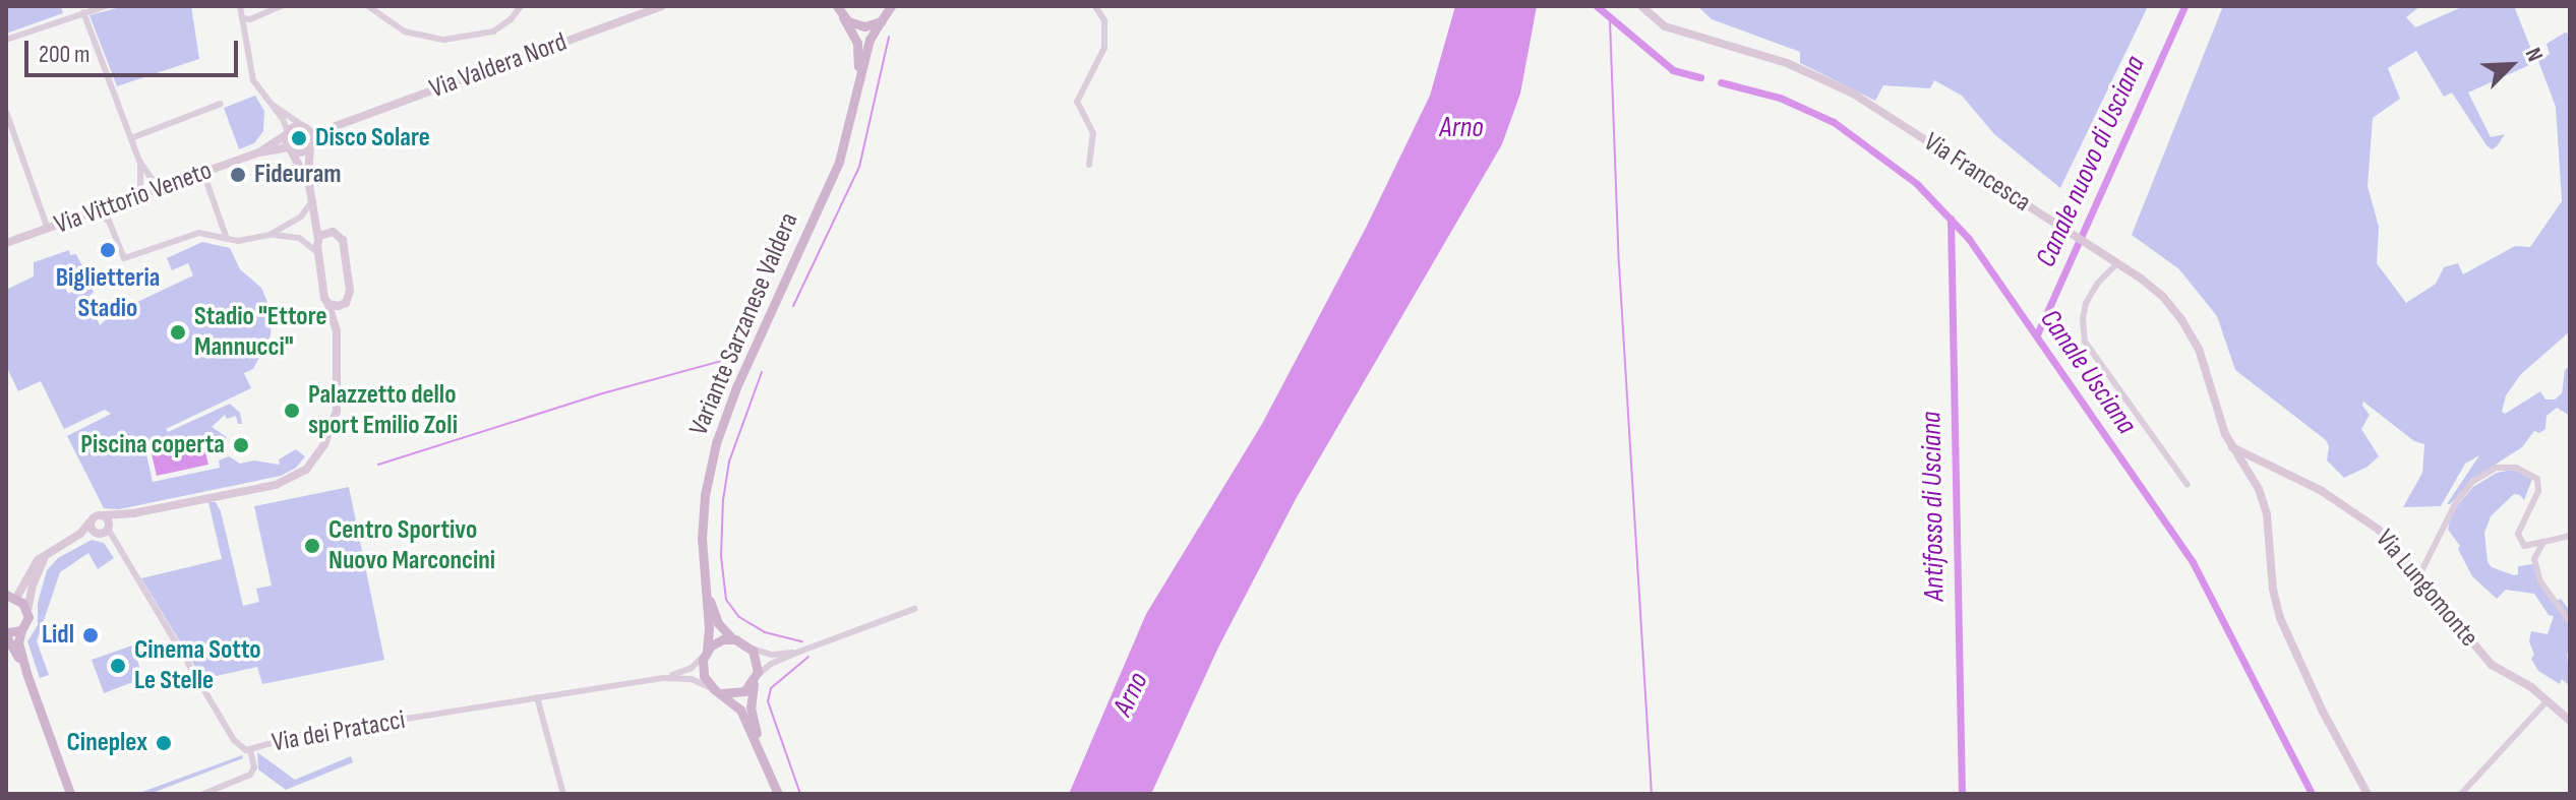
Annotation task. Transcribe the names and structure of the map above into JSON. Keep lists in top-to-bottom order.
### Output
{
  "streets": {
    "main road": [
      "Via Valdera Nord",
      "Via Francesca",
      "Via Vittorio Veneto",
      "Variante Sarzanese Valdera",
      "Via Lungomonte"
    ],
    "street": ["Via dei Pratacci"]
  },
  "crossings": [
    ["Via Valdera Nord", "Via Vittorio Veneto"],
    ["Via Francesca", "Via Lungomonte"],
    ["Variante Sarzanese Valdera", "Via dei Pratacci"]
  ],
  "water": [
    "Arno",
    "Canale nuovo di Usciana",
    "Canale Usciana",
    "Antifosso di Usciana"
  ],
  "places": [
    "Disco Solare",
    "Fideuram",
    "Biglietteria Stadio",
    "Stadio \"Ettore Mannucci\"",
    "Palazzetto dello sport Emilio Zoli",
    "Piscina coperta",
    "Centro Sportivo Nuovo Marconcini",
    "Lidl",
    "Cinema Sotto Le Stelle",
    "Cineplex"
  ],
  "scale_bar": "200 m",
  "north": "top right"
}
